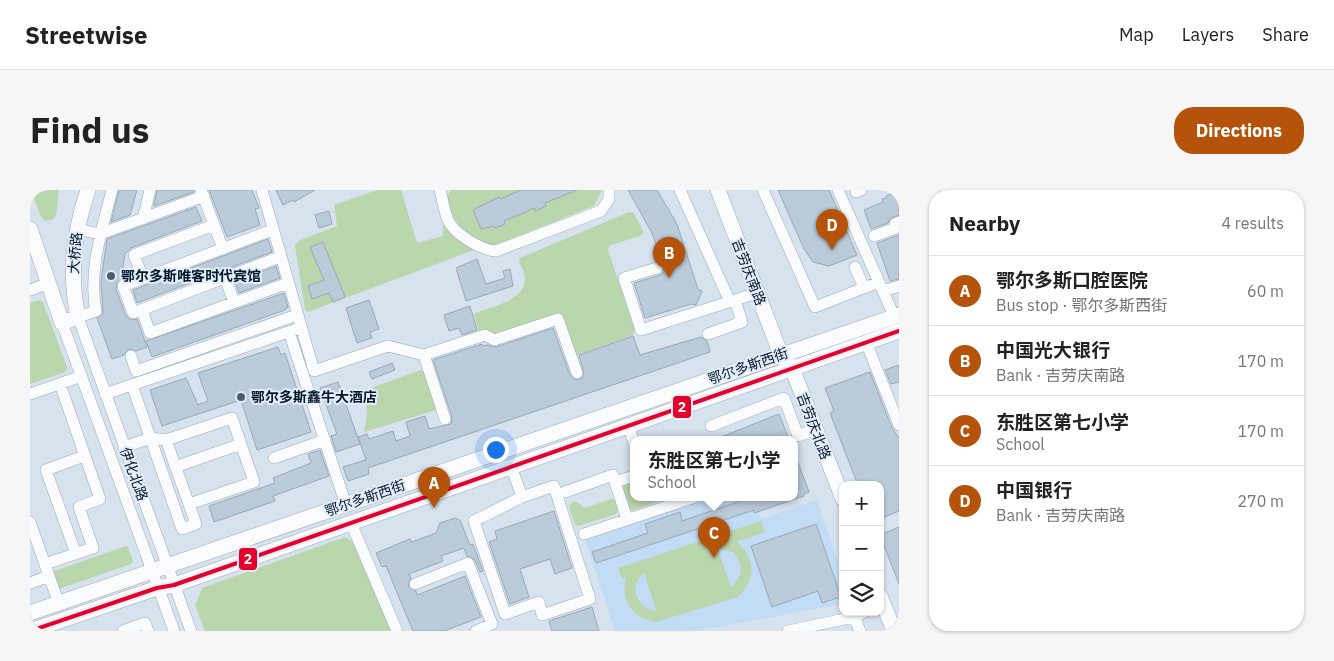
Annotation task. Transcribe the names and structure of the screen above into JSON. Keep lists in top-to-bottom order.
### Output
{
  "streets": {
    "main road": [
      "大桥路",
      "吉劳庆南路",
      "鄂尔多斯西街",
      "吉劳庆北路"
    ],
    "street": ["伊化北路"]
  },
  "crossings": [
    ["大桥路", "伊化北路"],
    ["吉劳庆南路", "鄂尔多斯西街"],
    ["吉劳庆南路", "吉劳庆北路"],
    ["鄂尔多斯西街", "吉劳庆北路"],
    ["鄂尔多斯西街", "伊化北路"]
  ],
  "places": ["鄂尔多斯唯客时代宾馆", "鄂尔多斯鑫牛大酒店"],
  "lines": ["transit line 2"],
  "page": {
    "header": "Streetwise",
    "nav": ["Map", "Layers", "Share"],
    "title": "Find us",
    "buttons": "Directions",
    "heading": ["Nearby", "4 results"],
    "pins": [
      "D",
      "B",
      "A",
      "C"
    ],
    "list": [
      {
        "mark": "A",
        "name": "鄂尔多斯口腔医院",
        "note": "Bus stop · 鄂尔多斯西街",
        "value": "60 m"
      },
      {
        "mark": "B",
        "name": "中国光大银行",
        "note": "Bank · 吉劳庆南路",
        "value": "170 m"
      },
      {
        "mark": "C",
        "name": "东胜区第七小学",
        "note": "School",
        "value": "170 m"
      },
      {
        "mark": "D",
        "name": "中国银行",
        "note": "Bank · 吉劳庆南路",
        "value": "270 m"
      }
    ],
    "popup": ["东胜区第七小学", "School"],
    "map_buttons": ["+", "−"]
  }
}
